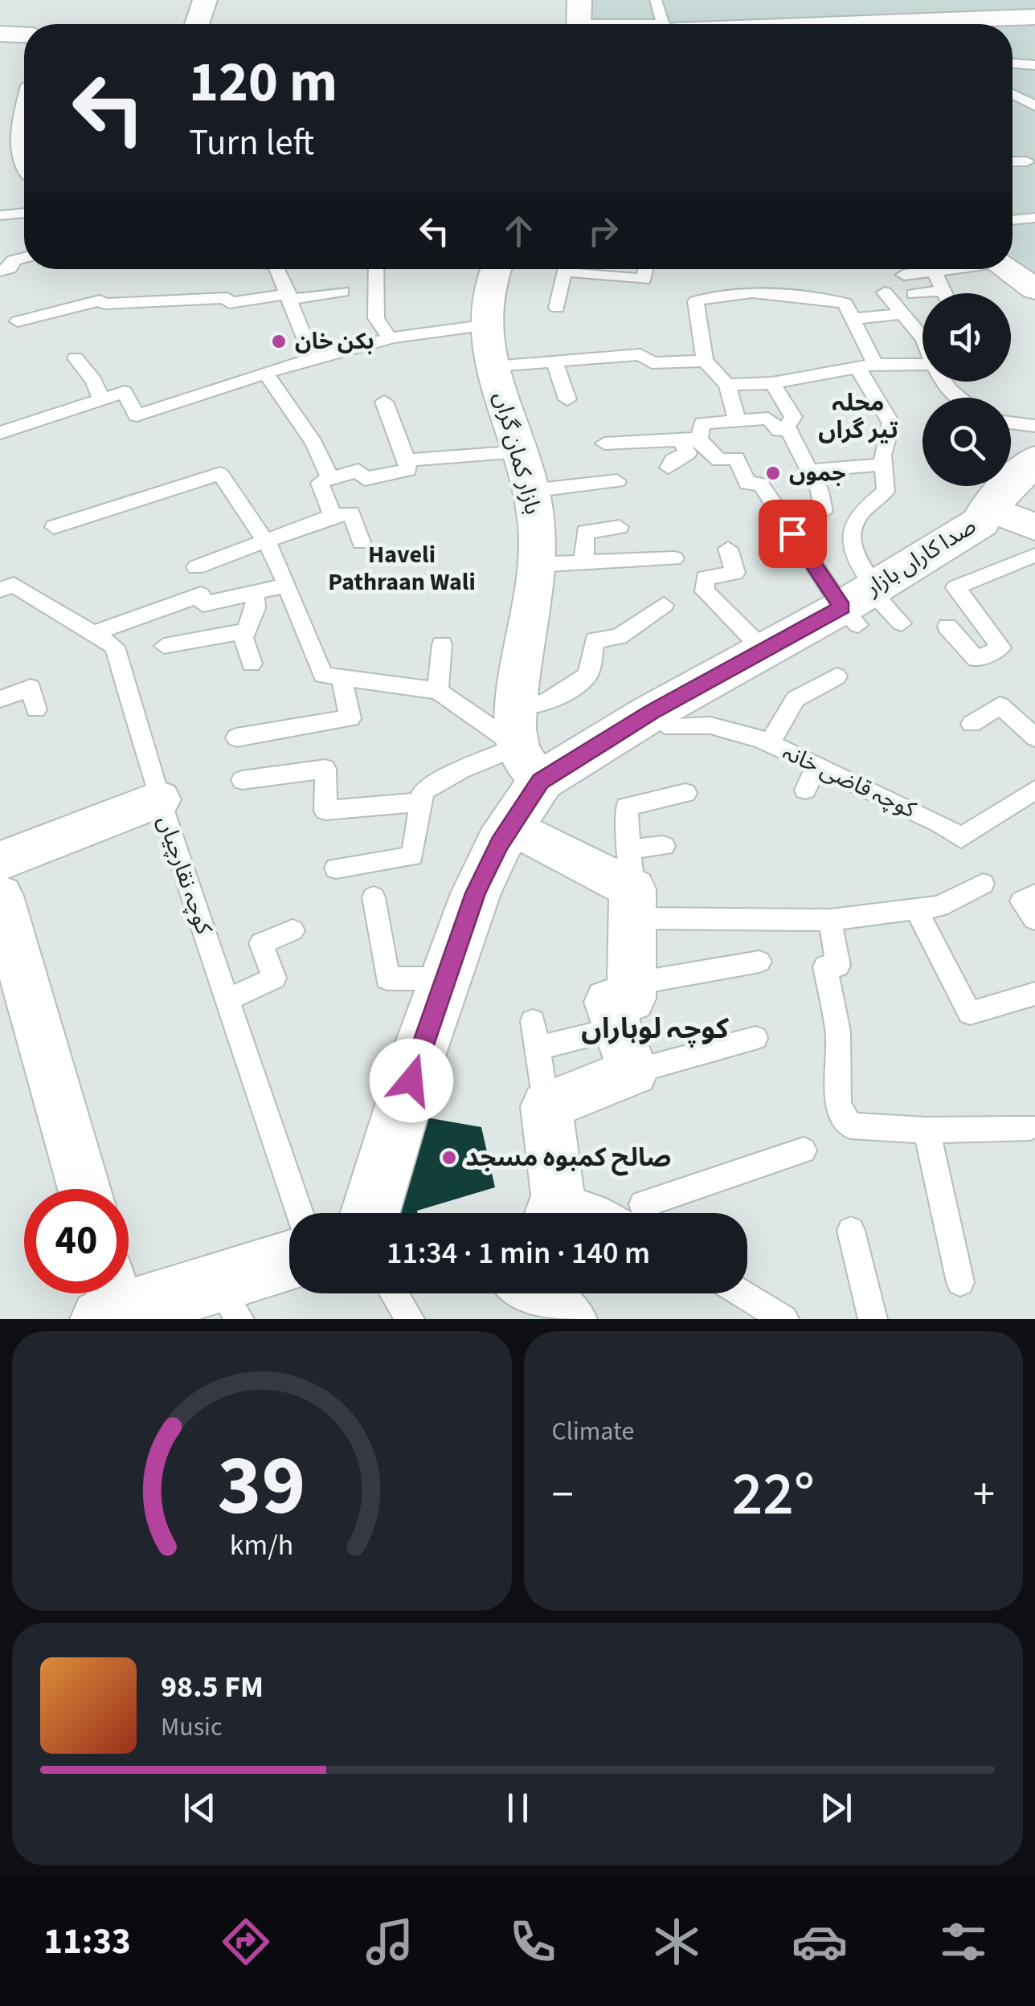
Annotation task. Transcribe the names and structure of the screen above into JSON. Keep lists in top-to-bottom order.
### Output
{
  "streets": {
    "street": ["بازار کمان گراں", "صدا کاراں بازار"],
    "lane": ["کوچہ قاضی خانہ", "کوچہ نقارچیاں"]
  },
  "crossings": [
    ["بازار کمان گراں", "صدا کاراں بازار"],
    ["صدا کاراں بازار", "کوچہ قاضی خانہ"]
  ],
  "districts": ["محلہ تیر گراں", "Haveli Pathraan Wali", "کوچہ لوہاراں"],
  "places": ["بکن خان", "جموں", "صالح کمبوہ مسجد"],
  "page": {
    "turn": ["120 m", "Turn left"],
    "limit": "40",
    "trip": "11:34 · 1 min · 140 m",
    "tile": "Climate",
    "heat": ["−", "22°", "+"],
    "song": ["98.5 FM", "Music"],
    "tabs": "11:33",
    "gauge": ["39", "km/h"]
  }
}
